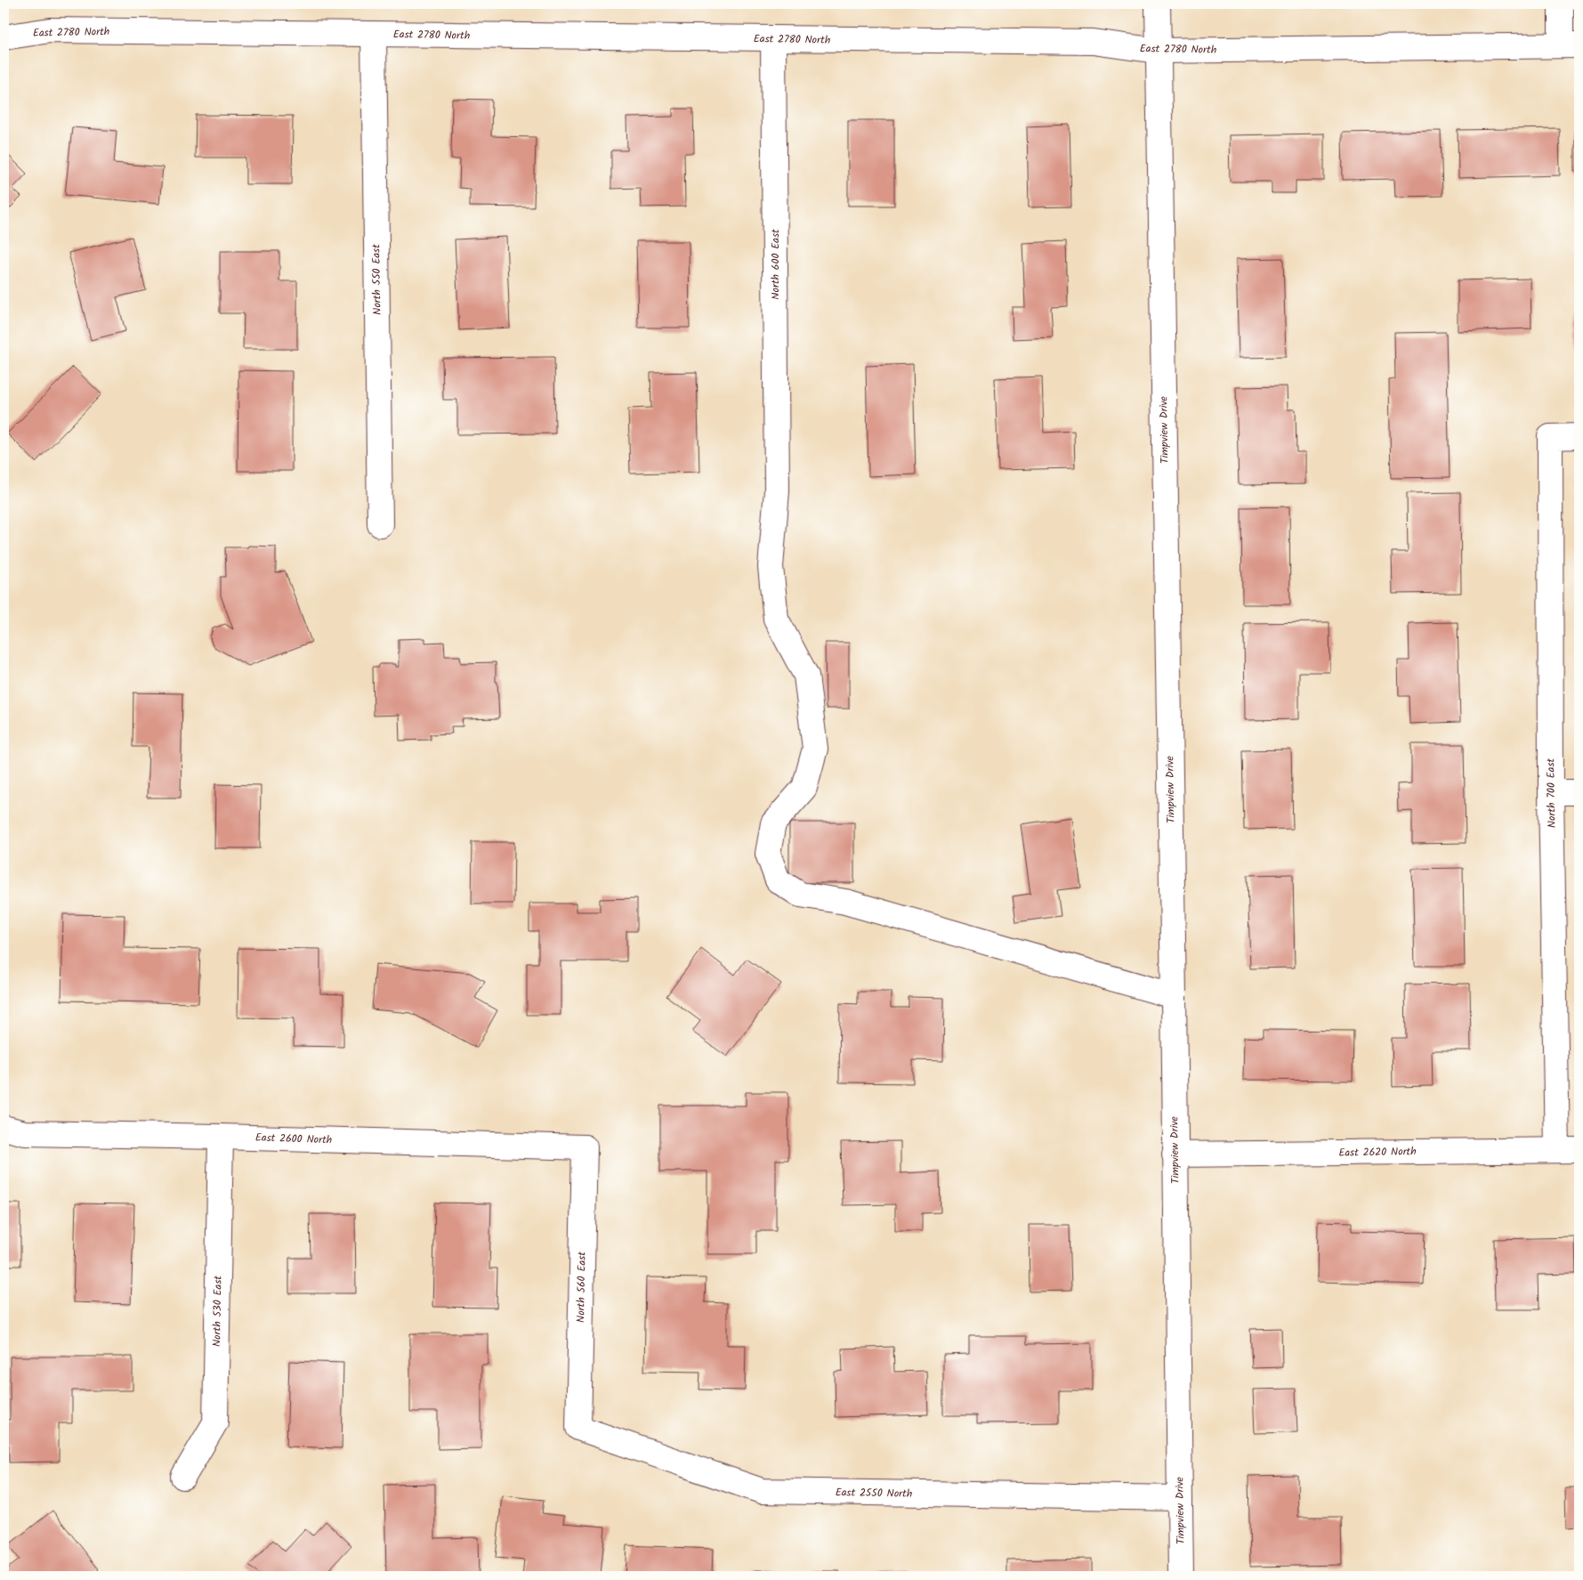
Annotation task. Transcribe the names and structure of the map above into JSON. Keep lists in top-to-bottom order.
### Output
{
  "streets": {
    "street": [
      "East 2780 North",
      "North 600 East",
      "North 550 East",
      "Timpview Drive",
      "North 700 East",
      "East 2600 North",
      "East 2620 North",
      "North 560 East",
      "North 530 East",
      "East 2550 North"
    ]
  },
  "crossings": [
    ["East 2780 North", "North 600 East"],
    ["East 2780 North", "North 550 East"],
    ["East 2780 North", "Timpview Drive"],
    ["North 600 East", "Timpview Drive"],
    ["Timpview Drive", "East 2620 North"],
    ["Timpview Drive", "East 2550 North"],
    ["North 700 East", "East 2620 North"],
    ["East 2600 North", "North 560 East"],
    ["East 2600 North", "North 530 East"],
    ["North 560 East", "East 2550 North"]
  ]
}
